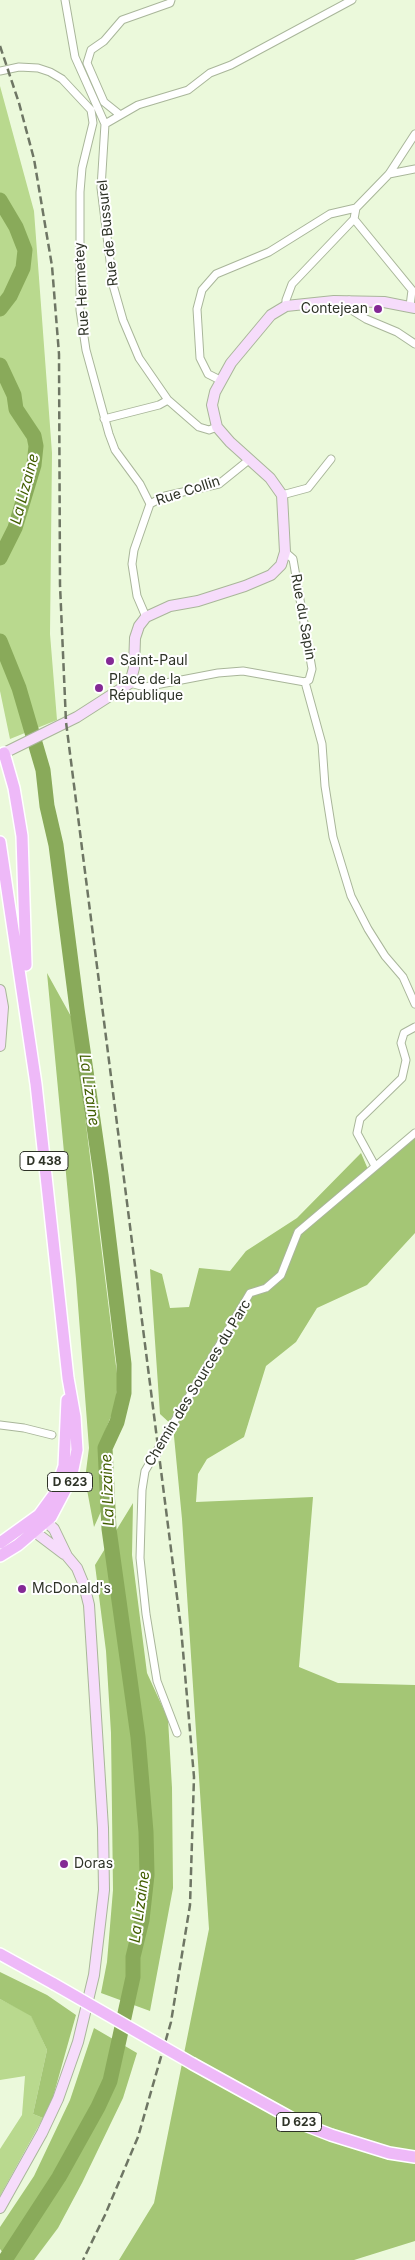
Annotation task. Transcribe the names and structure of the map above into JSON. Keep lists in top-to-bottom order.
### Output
{
  "streets": {
    "main road": ["D 438", "D 623"],
    "street": [
      "Rue de Bussurel",
      "Rue Hermetey",
      "Rue Collin",
      "Rue du Sapin",
      "Chemin des Sources du Parc"
    ]
  },
  "crossings": [
    ["Rue Hermetey", "Rue Collin"],
    ["D 438", "D 623"]
  ],
  "water": ["La Lizaine"],
  "places": [
    "Contejean",
    "Saint-Paul",
    "Place de la République",
    "McDonald's",
    "Doras"
  ]
}
